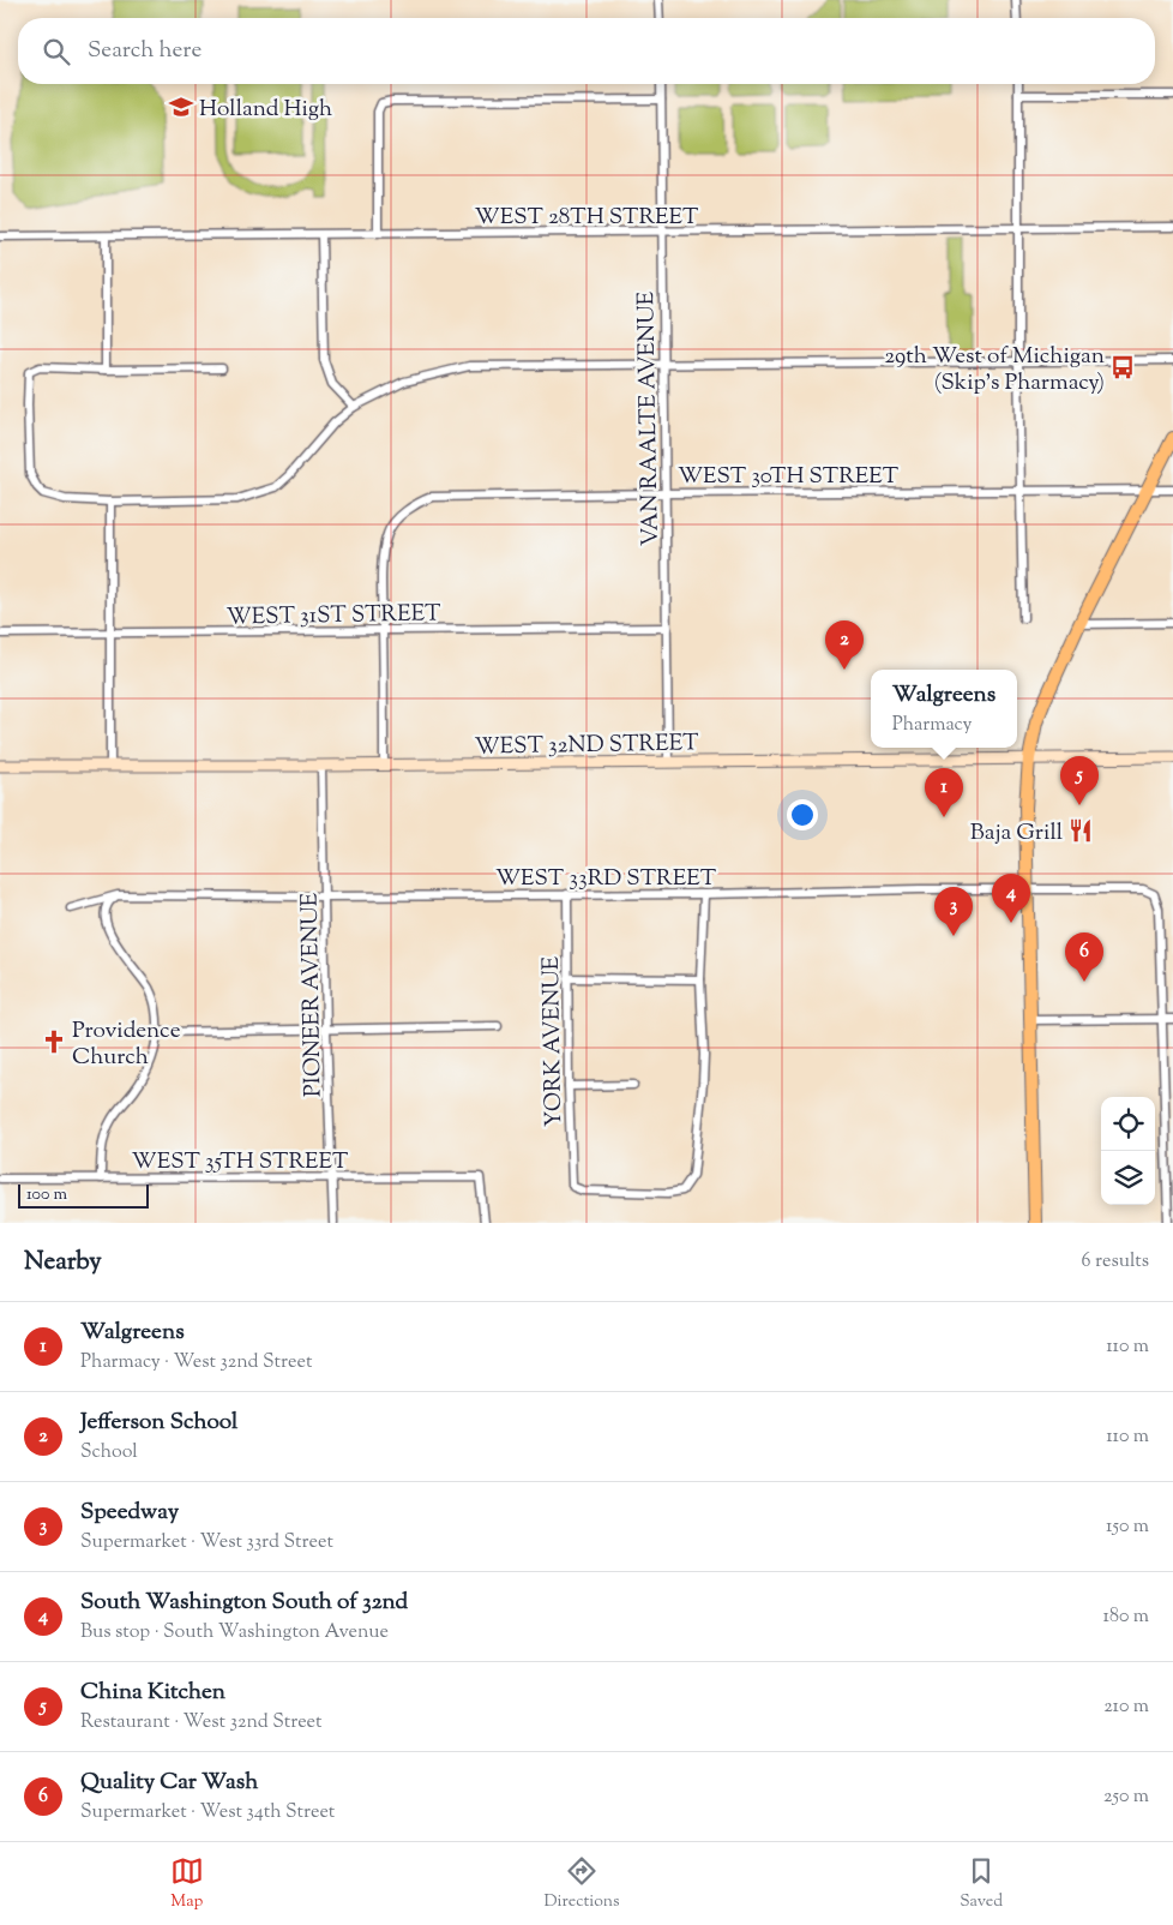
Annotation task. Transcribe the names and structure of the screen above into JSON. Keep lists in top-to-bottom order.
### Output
{
  "streets": {
    "street": [
      "WEST 28TH STREET",
      "VAN RAALTE AVENUE",
      "WEST 30TH STREET",
      "WEST 31ST STREET",
      "WEST 32ND STREET",
      "WEST 33RD STREET",
      "PIONEER AVENUE",
      "YORK AVENUE",
      "WEST 35TH STREET"
    ]
  },
  "crossings": [
    ["WEST 28TH STREET", "VAN RAALTE AVENUE"],
    ["VAN RAALTE AVENUE", "WEST 30TH STREET"],
    ["VAN RAALTE AVENUE", "WEST 31ST STREET"],
    ["VAN RAALTE AVENUE", "WEST 32ND STREET"],
    ["WEST 30TH STREET", "WEST 31ST STREET"],
    ["WEST 32ND STREET", "PIONEER AVENUE"],
    ["WEST 33RD STREET", "PIONEER AVENUE"],
    ["WEST 33RD STREET", "YORK AVENUE"],
    ["PIONEER AVENUE", "WEST 35TH STREET"]
  ],
  "places": {
    "school or university": ["Holland High"],
    "bus stop": ["29th West of Michigan (Skip's Pharmacy)"],
    "restaurant": ["Baja Grill"],
    "church": ["Providence Church"]
  },
  "scale_bar": "100 m",
  "page": {
    "search": "Search here",
    "pins": [
      "2",
      "5",
      "1",
      "4",
      "3",
      "6"
    ],
    "popup": ["Walgreens", "Pharmacy"],
    "scale": "100 m",
    "heading": ["Nearby", "6 results"],
    "list": [
      {
        "mark": "1",
        "name": "Walgreens",
        "note": "Pharmacy · West 32nd Street",
        "value": "110 m"
      },
      {
        "mark": "2",
        "name": "Jefferson School",
        "note": "School",
        "value": "110 m"
      },
      {
        "mark": "3",
        "name": "Speedway",
        "note": "Supermarket · West 33rd Street",
        "value": "150 m"
      },
      {
        "mark": "4",
        "name": "South Washington South of 32nd",
        "note": "Bus stop · South Washington Avenue",
        "value": "180 m"
      },
      {
        "mark": "5",
        "name": "China Kitchen",
        "note": "Restaurant · West 32nd Street",
        "value": "210 m"
      },
      {
        "mark": "6",
        "name": "Quality Car Wash",
        "note": "Supermarket · West 34th Street",
        "value": "250 m"
      }
    ],
    "nav": ["Map", "Directions", "Saved"]
  }
}
